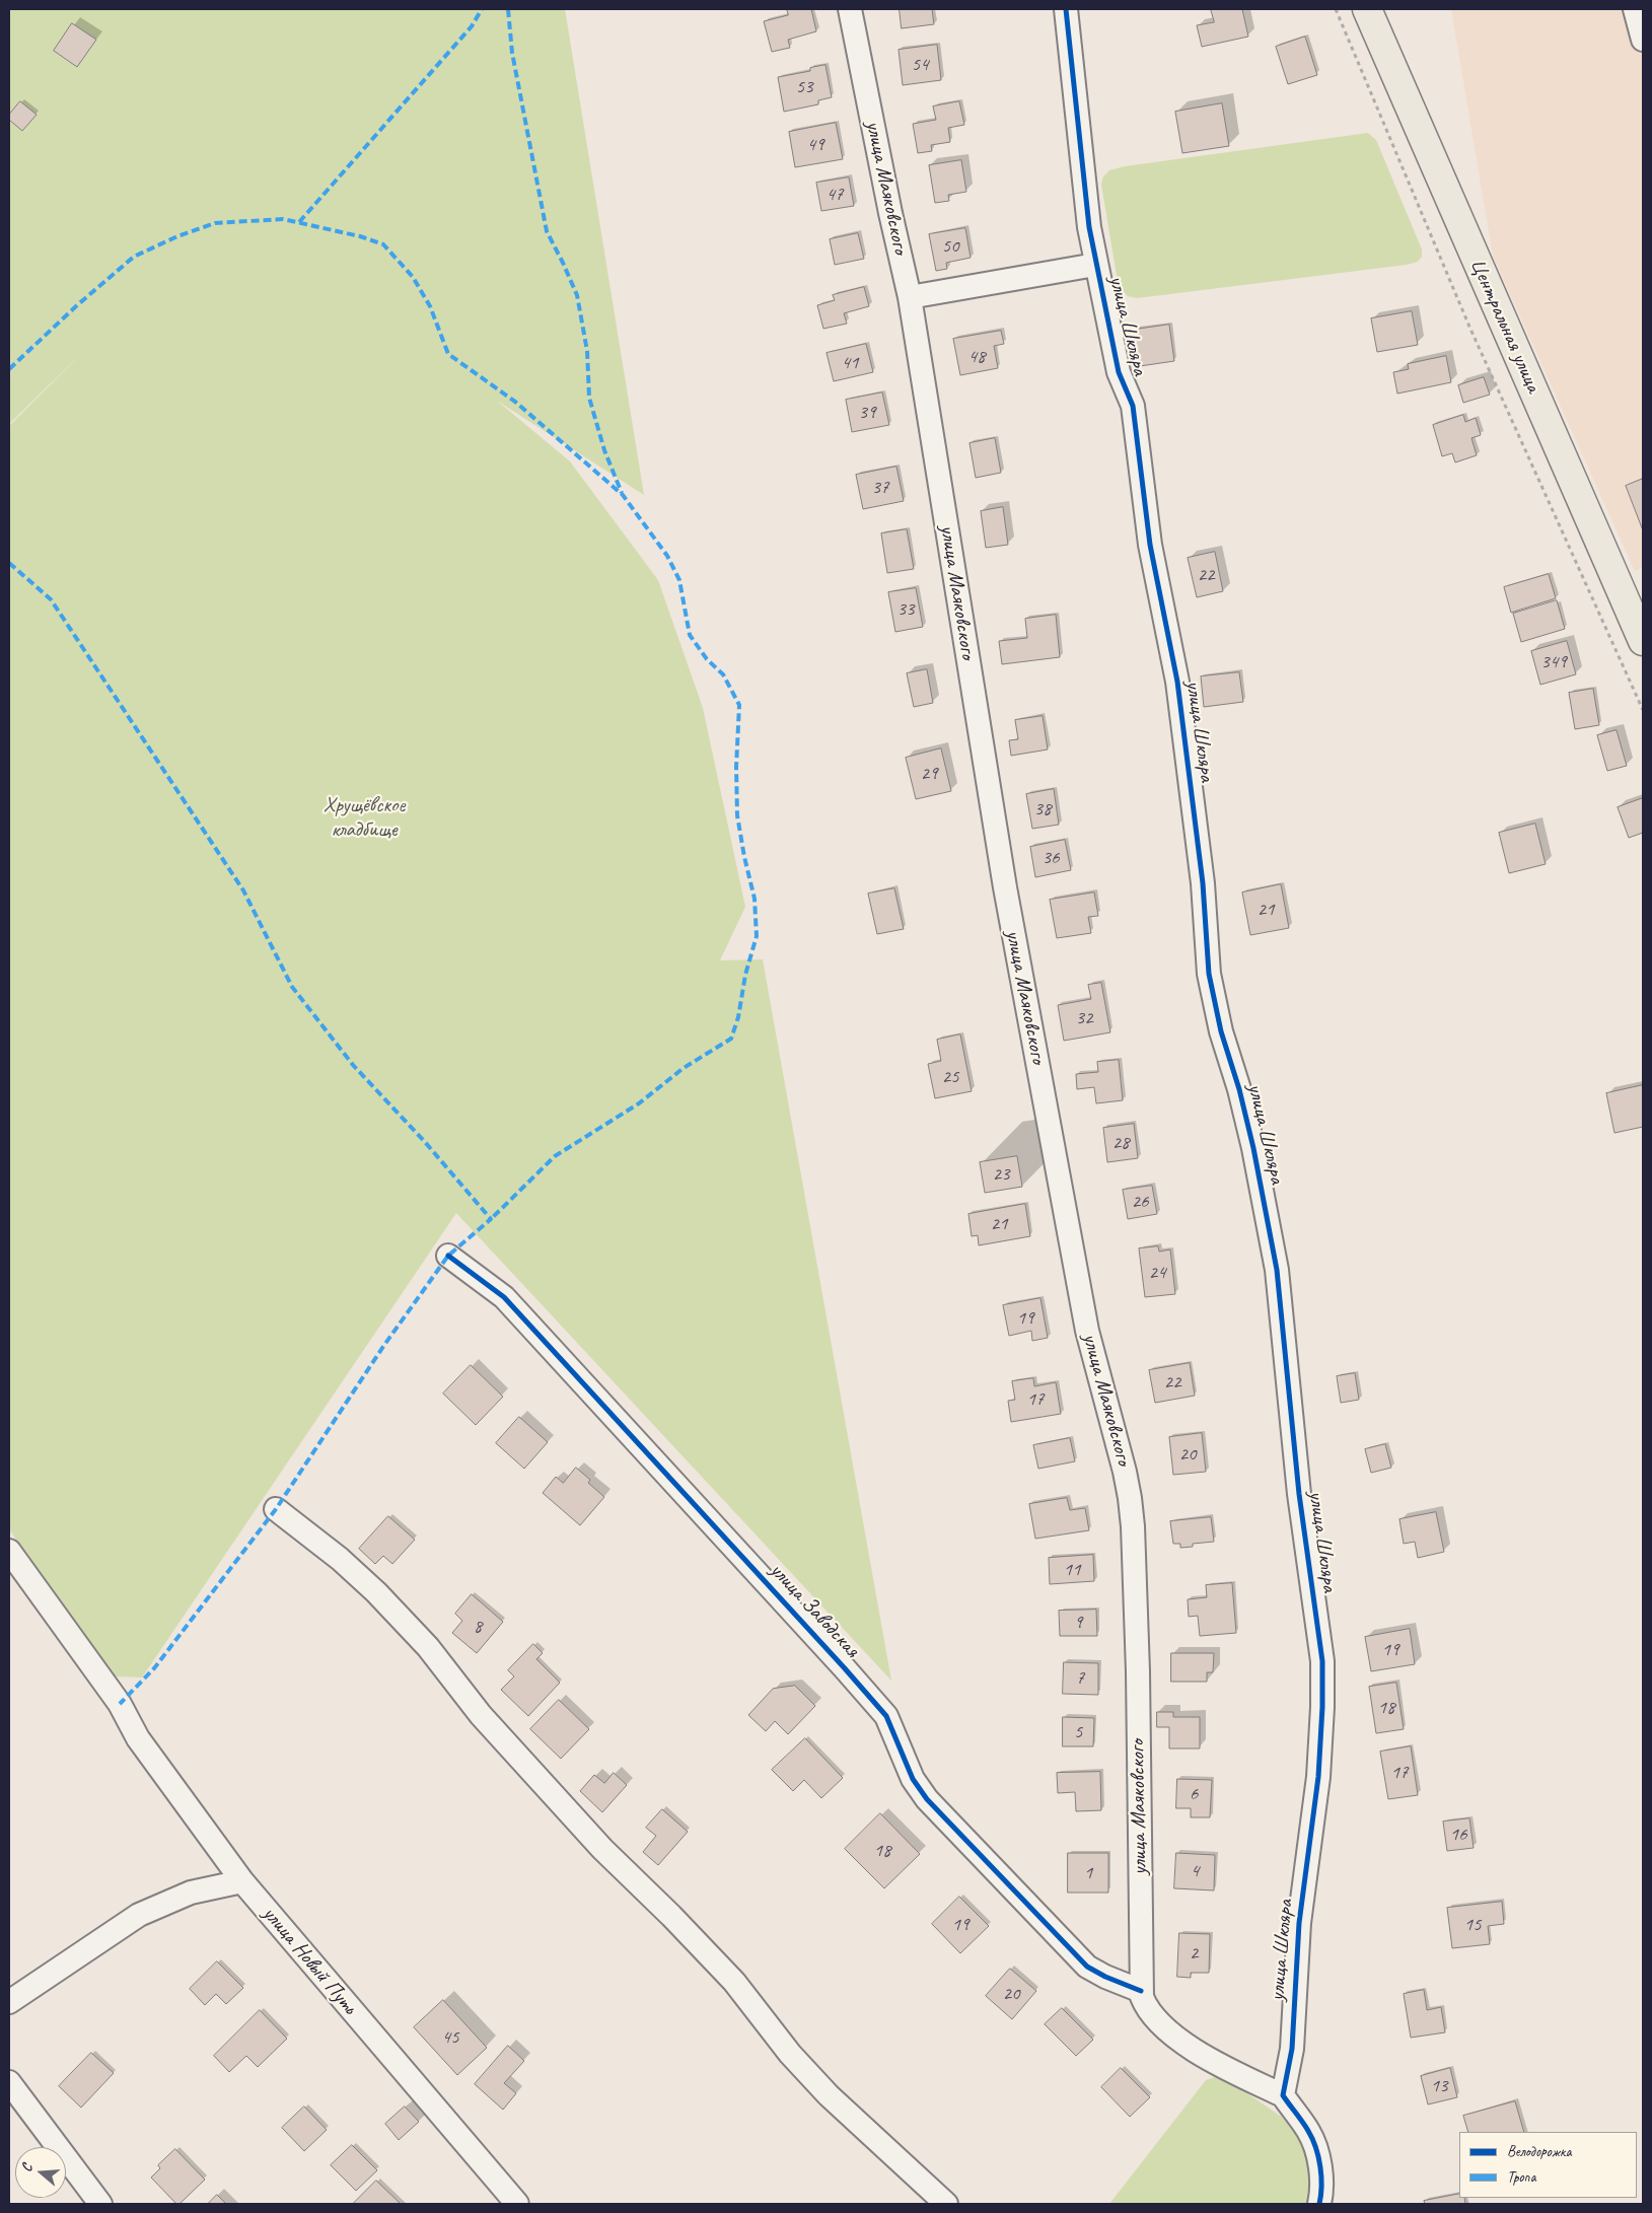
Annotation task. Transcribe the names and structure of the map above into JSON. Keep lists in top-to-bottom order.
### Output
{
  "streets": {
    "main road": ["Центральная улица"],
    "street": [
      "улица Маяковского",
      "улица Шкляра",
      "улица Заводская",
      "улица Новый Путь"
    ]
  },
  "crossings": [
    ["улица Маяковского", "улица Заводская"]
  ],
  "parks": ["Хрущёвское кладбище"],
  "house_numbers": [
    "54",
    "53",
    "49",
    "47",
    "50",
    "48",
    "41",
    "39",
    "37",
    "22",
    "33",
    "349",
    "29",
    "38",
    "36",
    "21",
    "32",
    "25",
    "28",
    "23",
    "26",
    "21",
    "24",
    "19",
    "22",
    "17",
    "20",
    "11",
    "9",
    "8",
    "19",
    "7",
    "18",
    "5",
    "17",
    "6",
    "16",
    "18",
    "4",
    "1",
    "19",
    "15",
    "2",
    "20",
    "45",
    "13"
  ],
  "legend": ["Велодорожка", "Тропа"],
  "north": "left"
}
